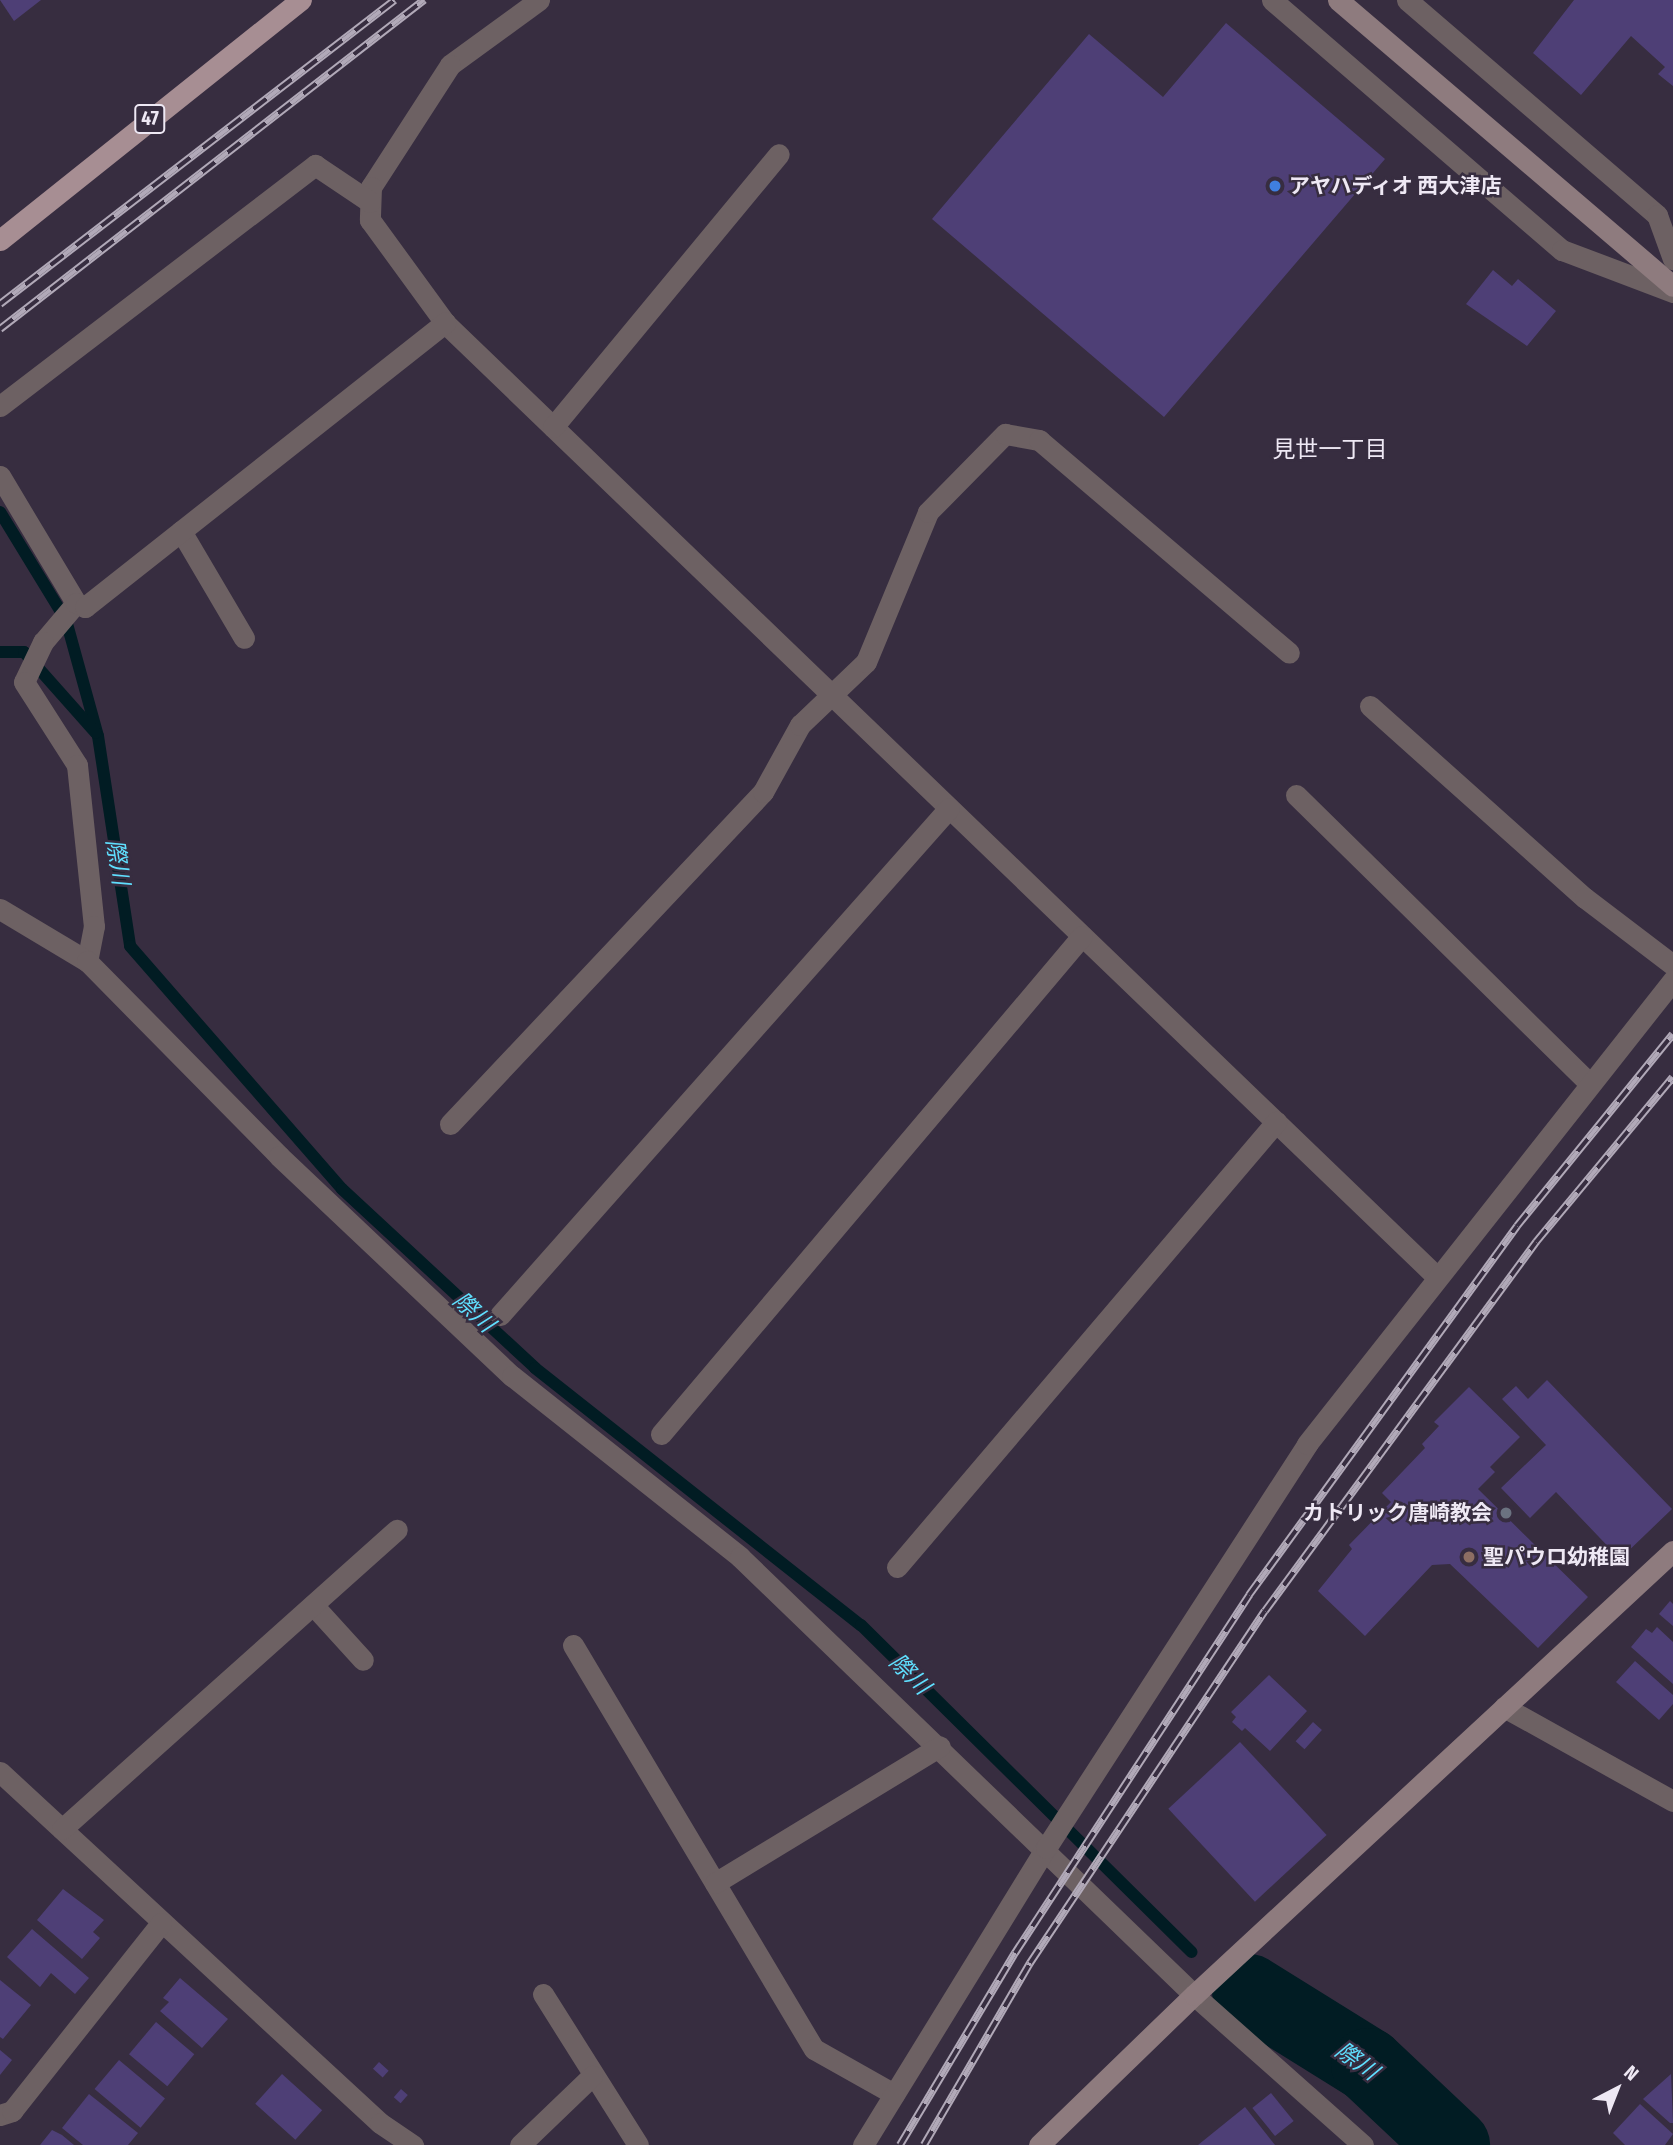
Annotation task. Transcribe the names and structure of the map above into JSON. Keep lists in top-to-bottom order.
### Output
{
  "streets": {
    "main road": ["47"]
  },
  "districts": ["見世一丁目"],
  "water": ["際川"],
  "places": ["アヤハディオ 西大津店", "カトリック唐崎教会", "聖パウロ幼稚園"],
  "north": "top right"
}
